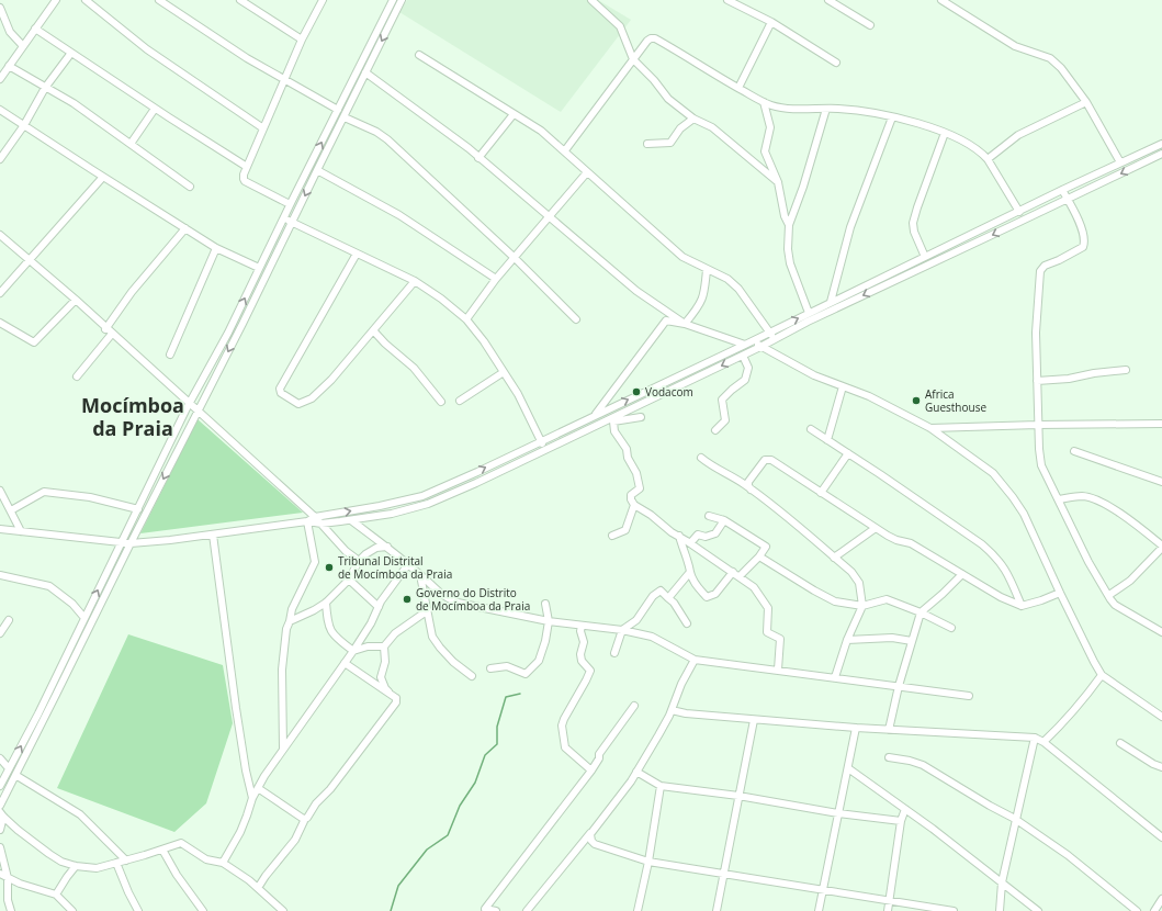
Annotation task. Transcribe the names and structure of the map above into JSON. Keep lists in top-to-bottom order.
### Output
{
  "districts": ["Mocímboa da Praia"],
  "places": [
    "Vodacom",
    "Africa Guesthouse",
    "Tribunal Distrital de Mocímboa da Praia",
    "Governo do Distrito de Mocímboa da Praia"
  ]
}
